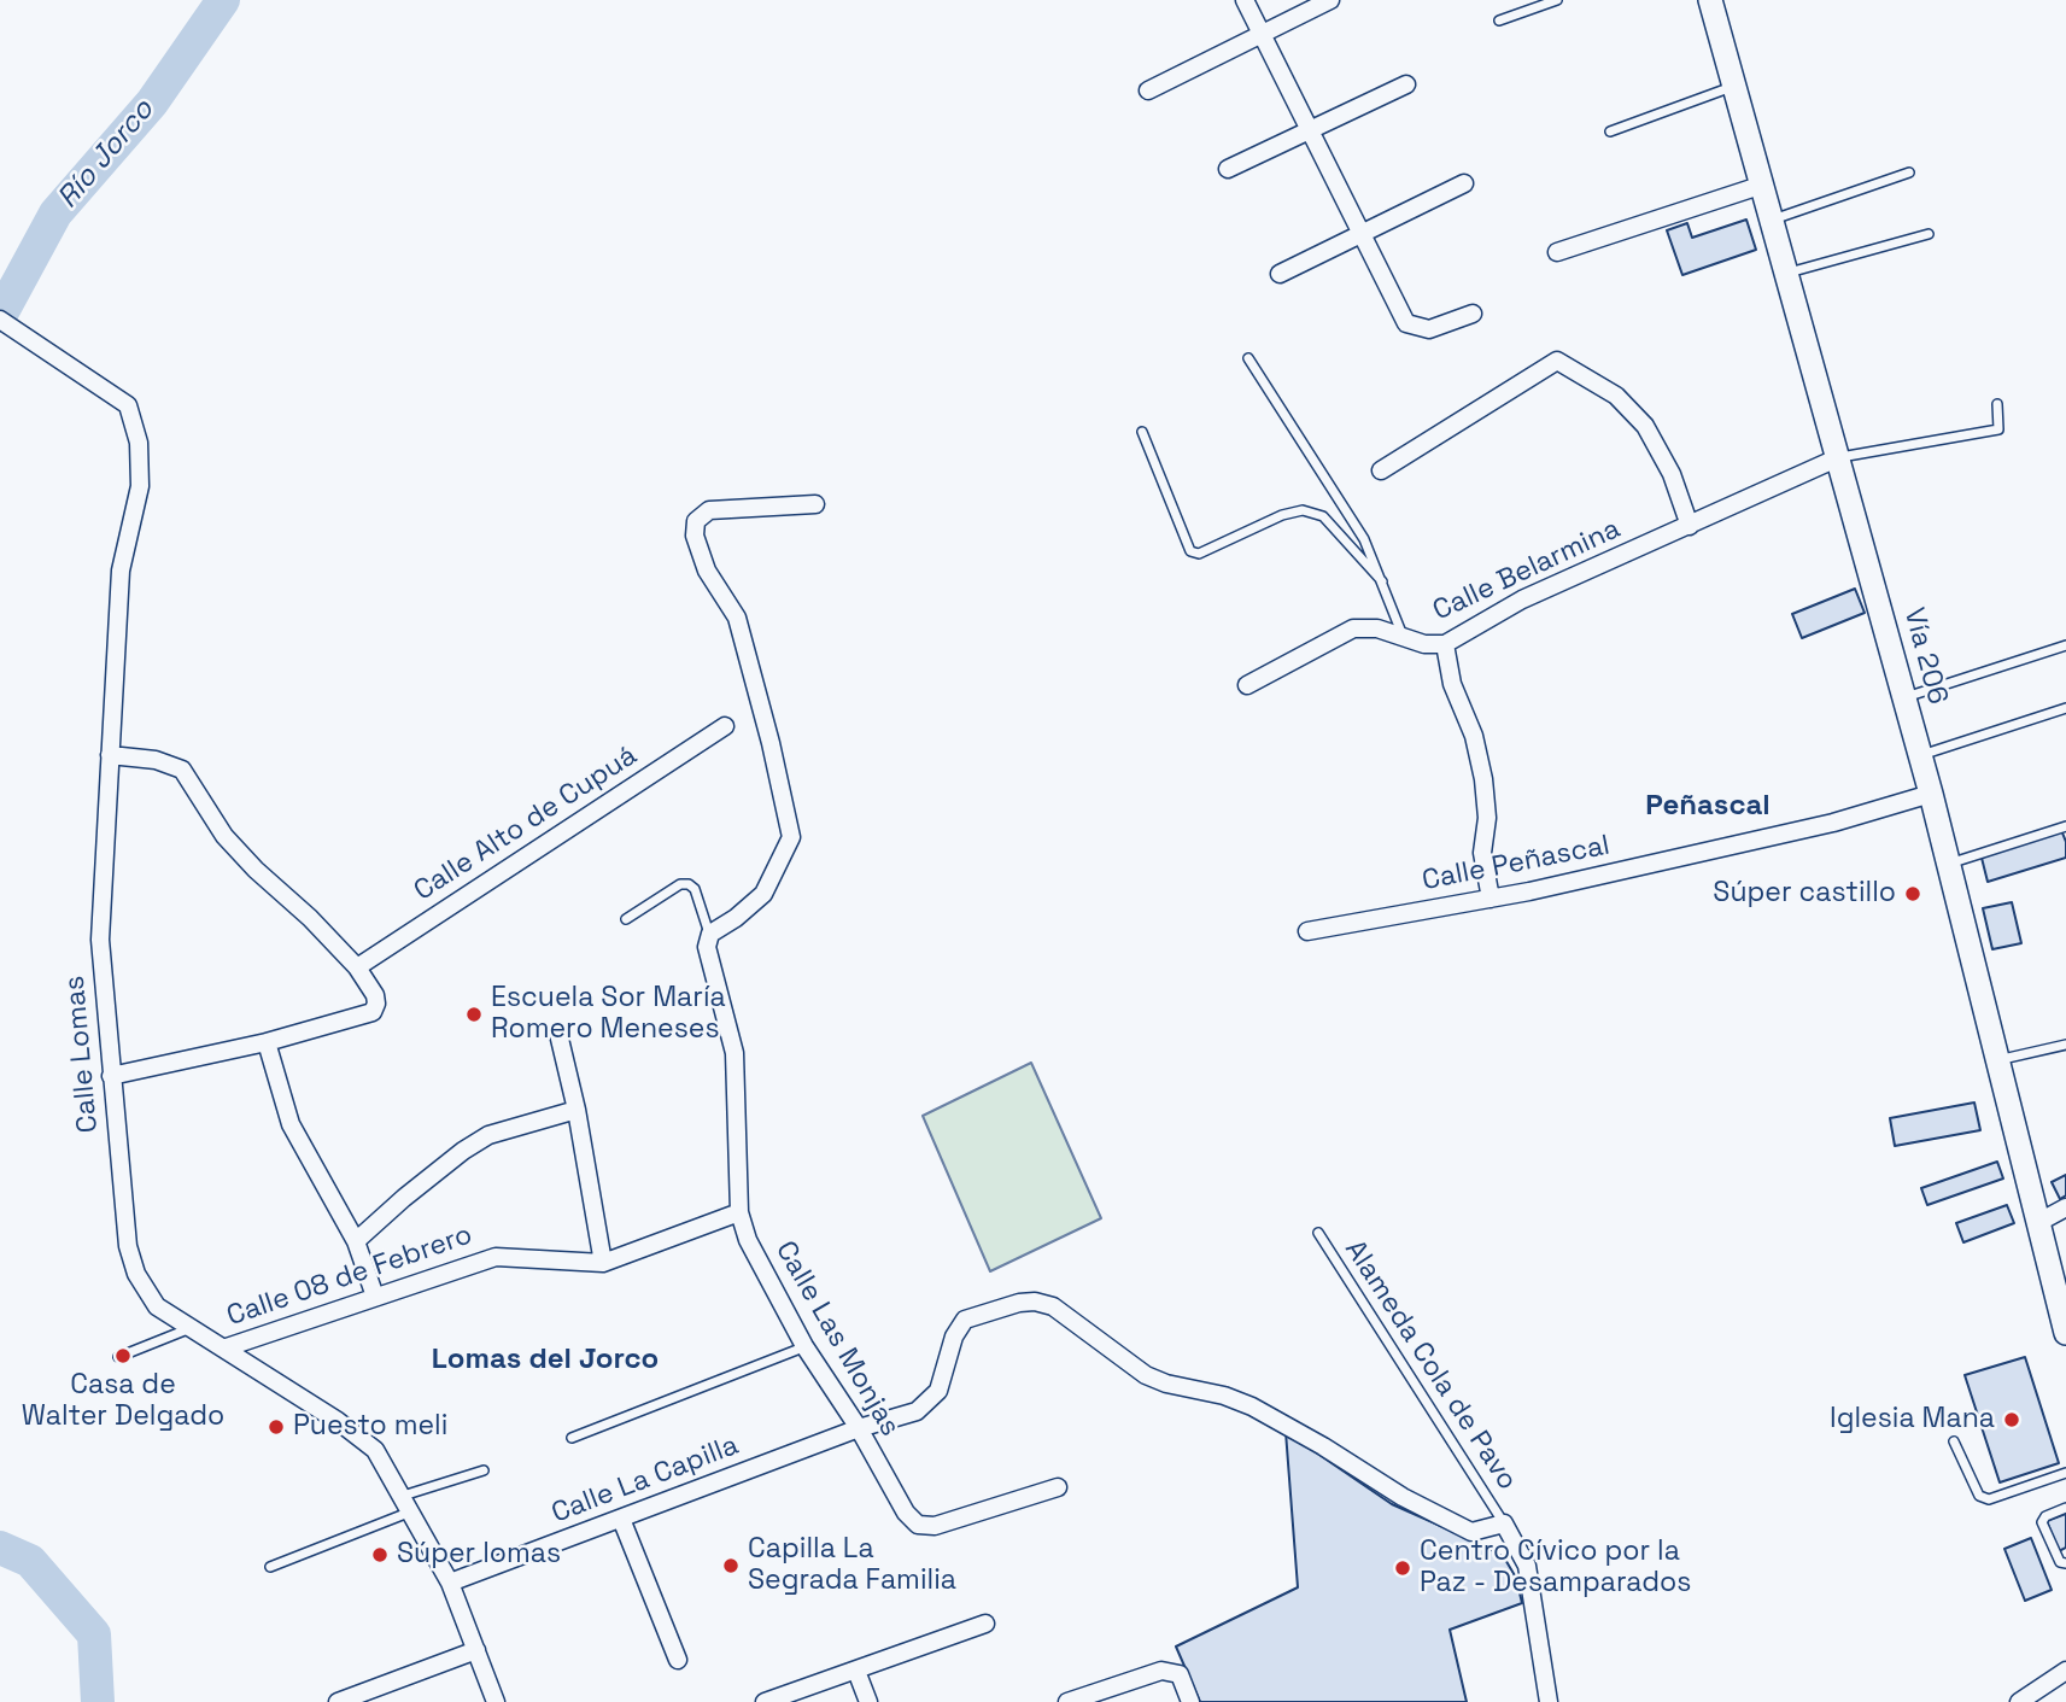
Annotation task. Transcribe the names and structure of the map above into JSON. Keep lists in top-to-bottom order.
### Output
{
  "streets": {
    "main road": ["Vía 206"],
    "street": [
      "Calle Belarmina",
      "Calle Alto de Cupuá",
      "Calle Peñascal",
      "Calle Lomas",
      "Calle 08 de Febrero",
      "Calle Las Monjas",
      "Calle La Capilla"
    ],
    "lane": ["Alameda Cola de Pavo"]
  },
  "crossings": [
    ["Calle Belarmina", "Vía 206"],
    ["Vía 206", "Calle Peñascal"],
    ["Calle Lomas", "Calle 08 de Febrero"],
    ["Calle Lomas", "Calle La Capilla"],
    ["Calle 08 de Febrero", "Calle Las Monjas"],
    ["Calle Las Monjas", "Calle La Capilla"],
    ["Alameda Cola de Pavo", "Calle La Capilla"]
  ],
  "districts": ["Peñascal", "Lomas del Jorco"],
  "water": ["Río Jorco"],
  "places": [
    "Súper castillo",
    "Escuela Sor María Romero Meneses",
    "Casa de Walter Delgado",
    "Iglesia Mana",
    "Puesto meli",
    "Súper lomas",
    "Capilla La Segrada Familia",
    "Centro Cívico por la Paz - Desamparados"
  ]
}
